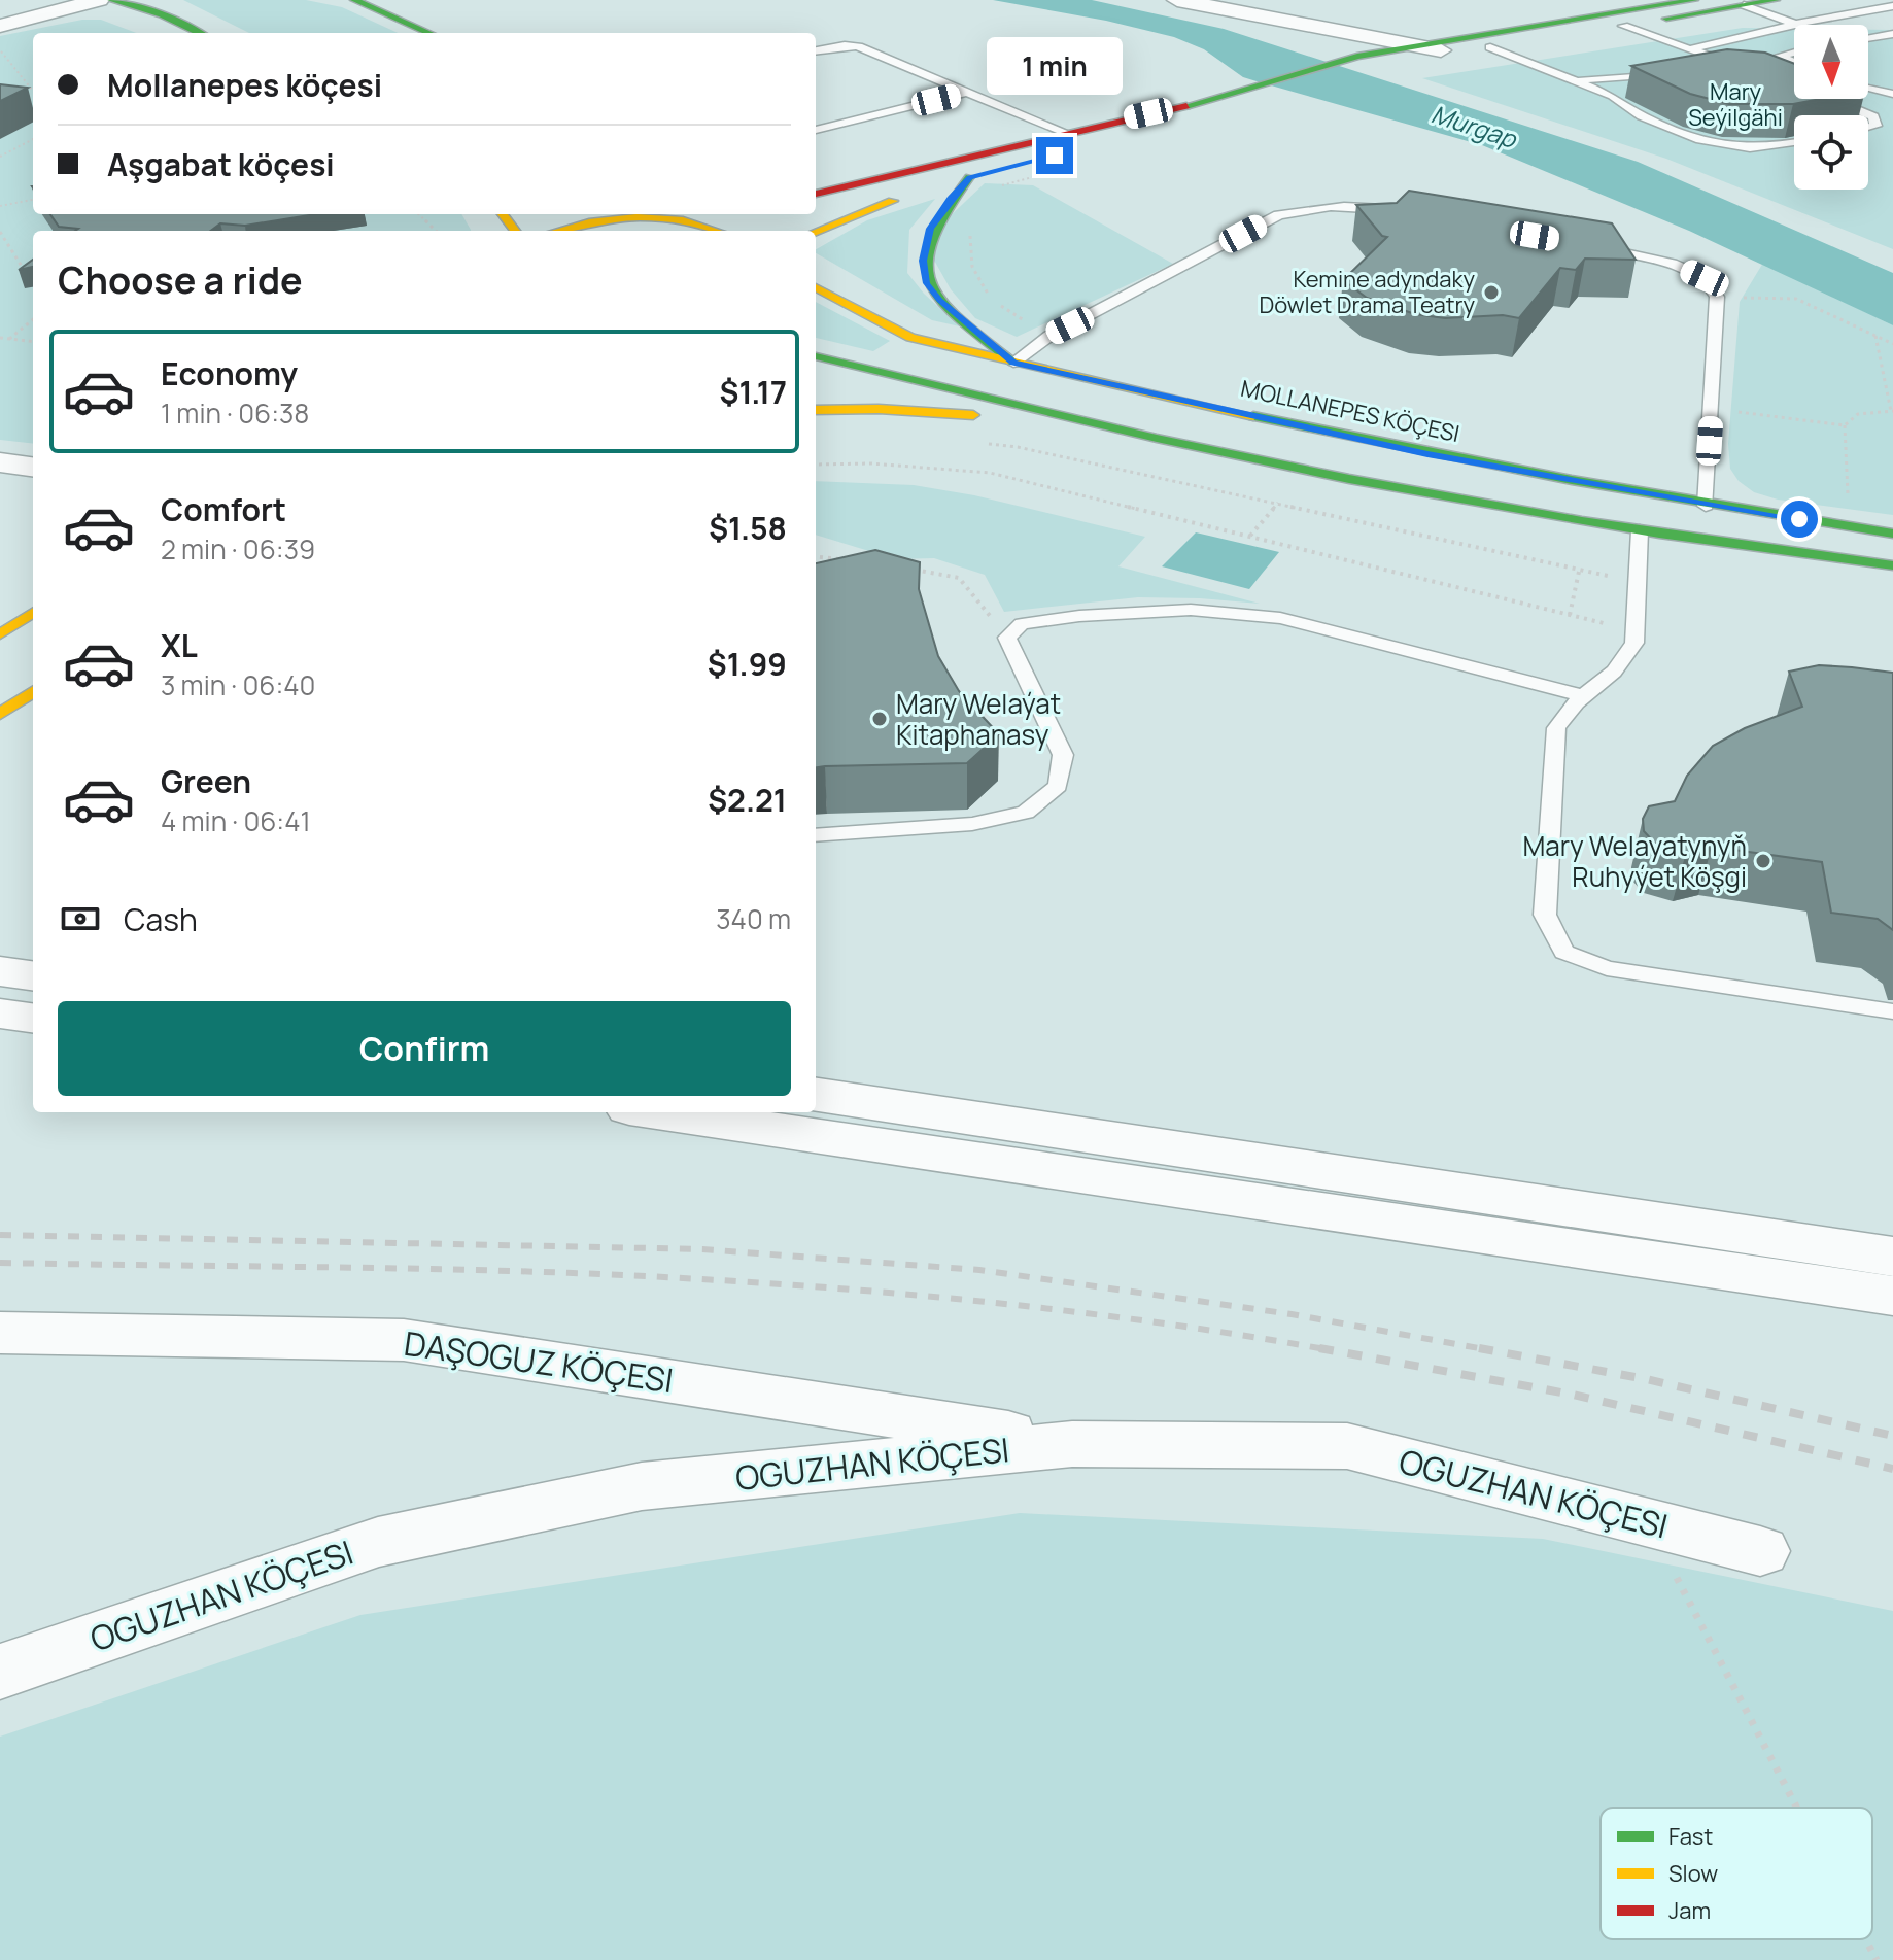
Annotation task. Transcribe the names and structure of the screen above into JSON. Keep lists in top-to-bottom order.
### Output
{
  "streets": {
    "main road": ["MOLLANEPES KÖÇESI"],
    "street": ["DAŞOGUZ KÖÇESI", "OGUZHAN KÖÇESI"]
  },
  "crossings": [
    ["DAŞOGUZ KÖÇESI", "OGUZHAN KÖÇESI"]
  ],
  "water": ["Murgap"],
  "parks": ["Mary Seýilgähi"],
  "places": ["Kemine adyndaky Döwlet Drama Teatry", "Mary Welaýat Kitaphanasy", "Mary Welayatynyň Ruhyýet Köşgi"],
  "legend": ["Fast", "Slow", "Jam"],
  "north": "bottom",
  "page": {
    "banner": ["Mollanepes köçesi", "Aşgabat köçesi"],
    "bubble": "1 min",
    "heading": "Choose a ride",
    "list": [
      {
        "name": "Economy",
        "note": "1 min · 06:38",
        "value": "$1.17"
      },
      {
        "name": "Comfort",
        "note": "2 min · 06:39",
        "value": "$1.58"
      },
      {
        "name": "XL",
        "note": "3 min · 06:40",
        "value": "$1.99"
      },
      {
        "name": "Green",
        "note": "4 min · 06:41",
        "value": "$2.21"
      }
    ],
    "pay": ["Cash", "340 m"],
    "buttons": "Confirm"
  }
}
